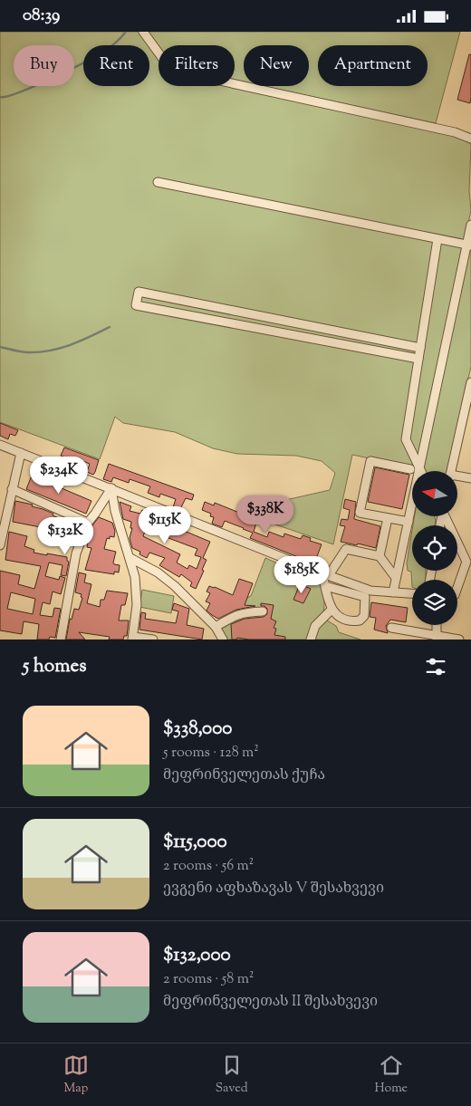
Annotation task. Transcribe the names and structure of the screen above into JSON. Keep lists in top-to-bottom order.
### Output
{
  "north": "left",
  "page": {
    "status": "08:39",
    "chip": [
      "Buy",
      "Rent",
      "Filters",
      "New",
      "Apartment"
    ],
    "price": [
      "$234K",
      "$338K",
      "$115K",
      "$132K",
      "$185K"
    ],
    "heading": "5 homes",
    "list": [
      {
        "name": "$338,000",
        "note": "5 rooms · 128 m² · მეფრინველეთას ქუჩა"
      },
      {
        "name": "$115,000",
        "note": "2 rooms · 56 m² · ევგენი აფხაზავას V შესახვევი"
      },
      {
        "name": "$132,000",
        "note": "2 rooms · 58 m² · მეფრინველეთას II შესახვევი"
      }
    ],
    "tabs": ["Map", "Saved", "Home"]
  }
}
